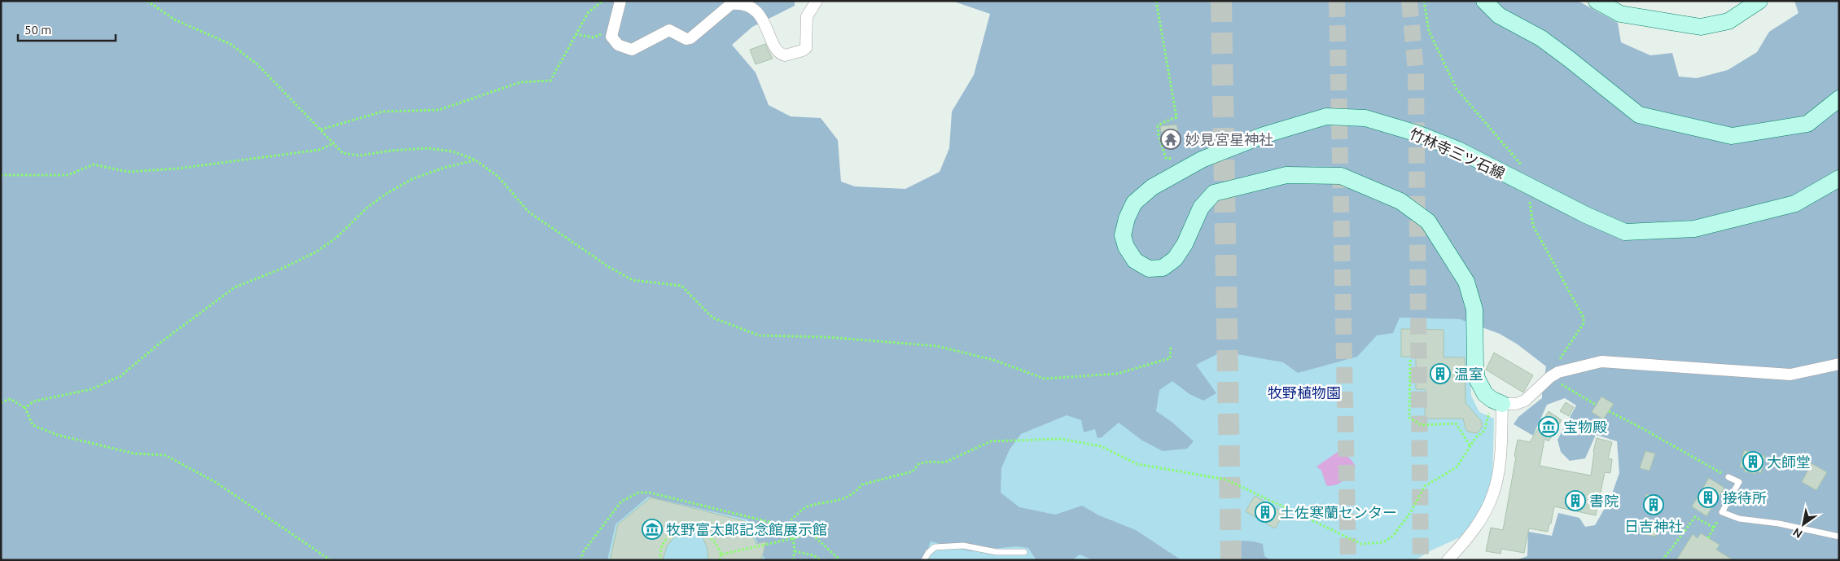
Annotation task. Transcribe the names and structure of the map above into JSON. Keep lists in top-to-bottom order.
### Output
{
  "streets": {
    "main road": ["竹林寺三ツ石線"]
  },
  "parks": ["牧野植物園"],
  "places": {
    "temple": ["妙見宮星神社"],
    "building": [
      "温室",
      "大師堂",
      "接待所",
      "書院",
      "日吉神社",
      "土佐寒蘭センター"
    ],
    "museum": ["宝物殿", "牧野富太郎記念館展示館"]
  },
  "scale_bar": "50 m",
  "north": "bottom left"
}
